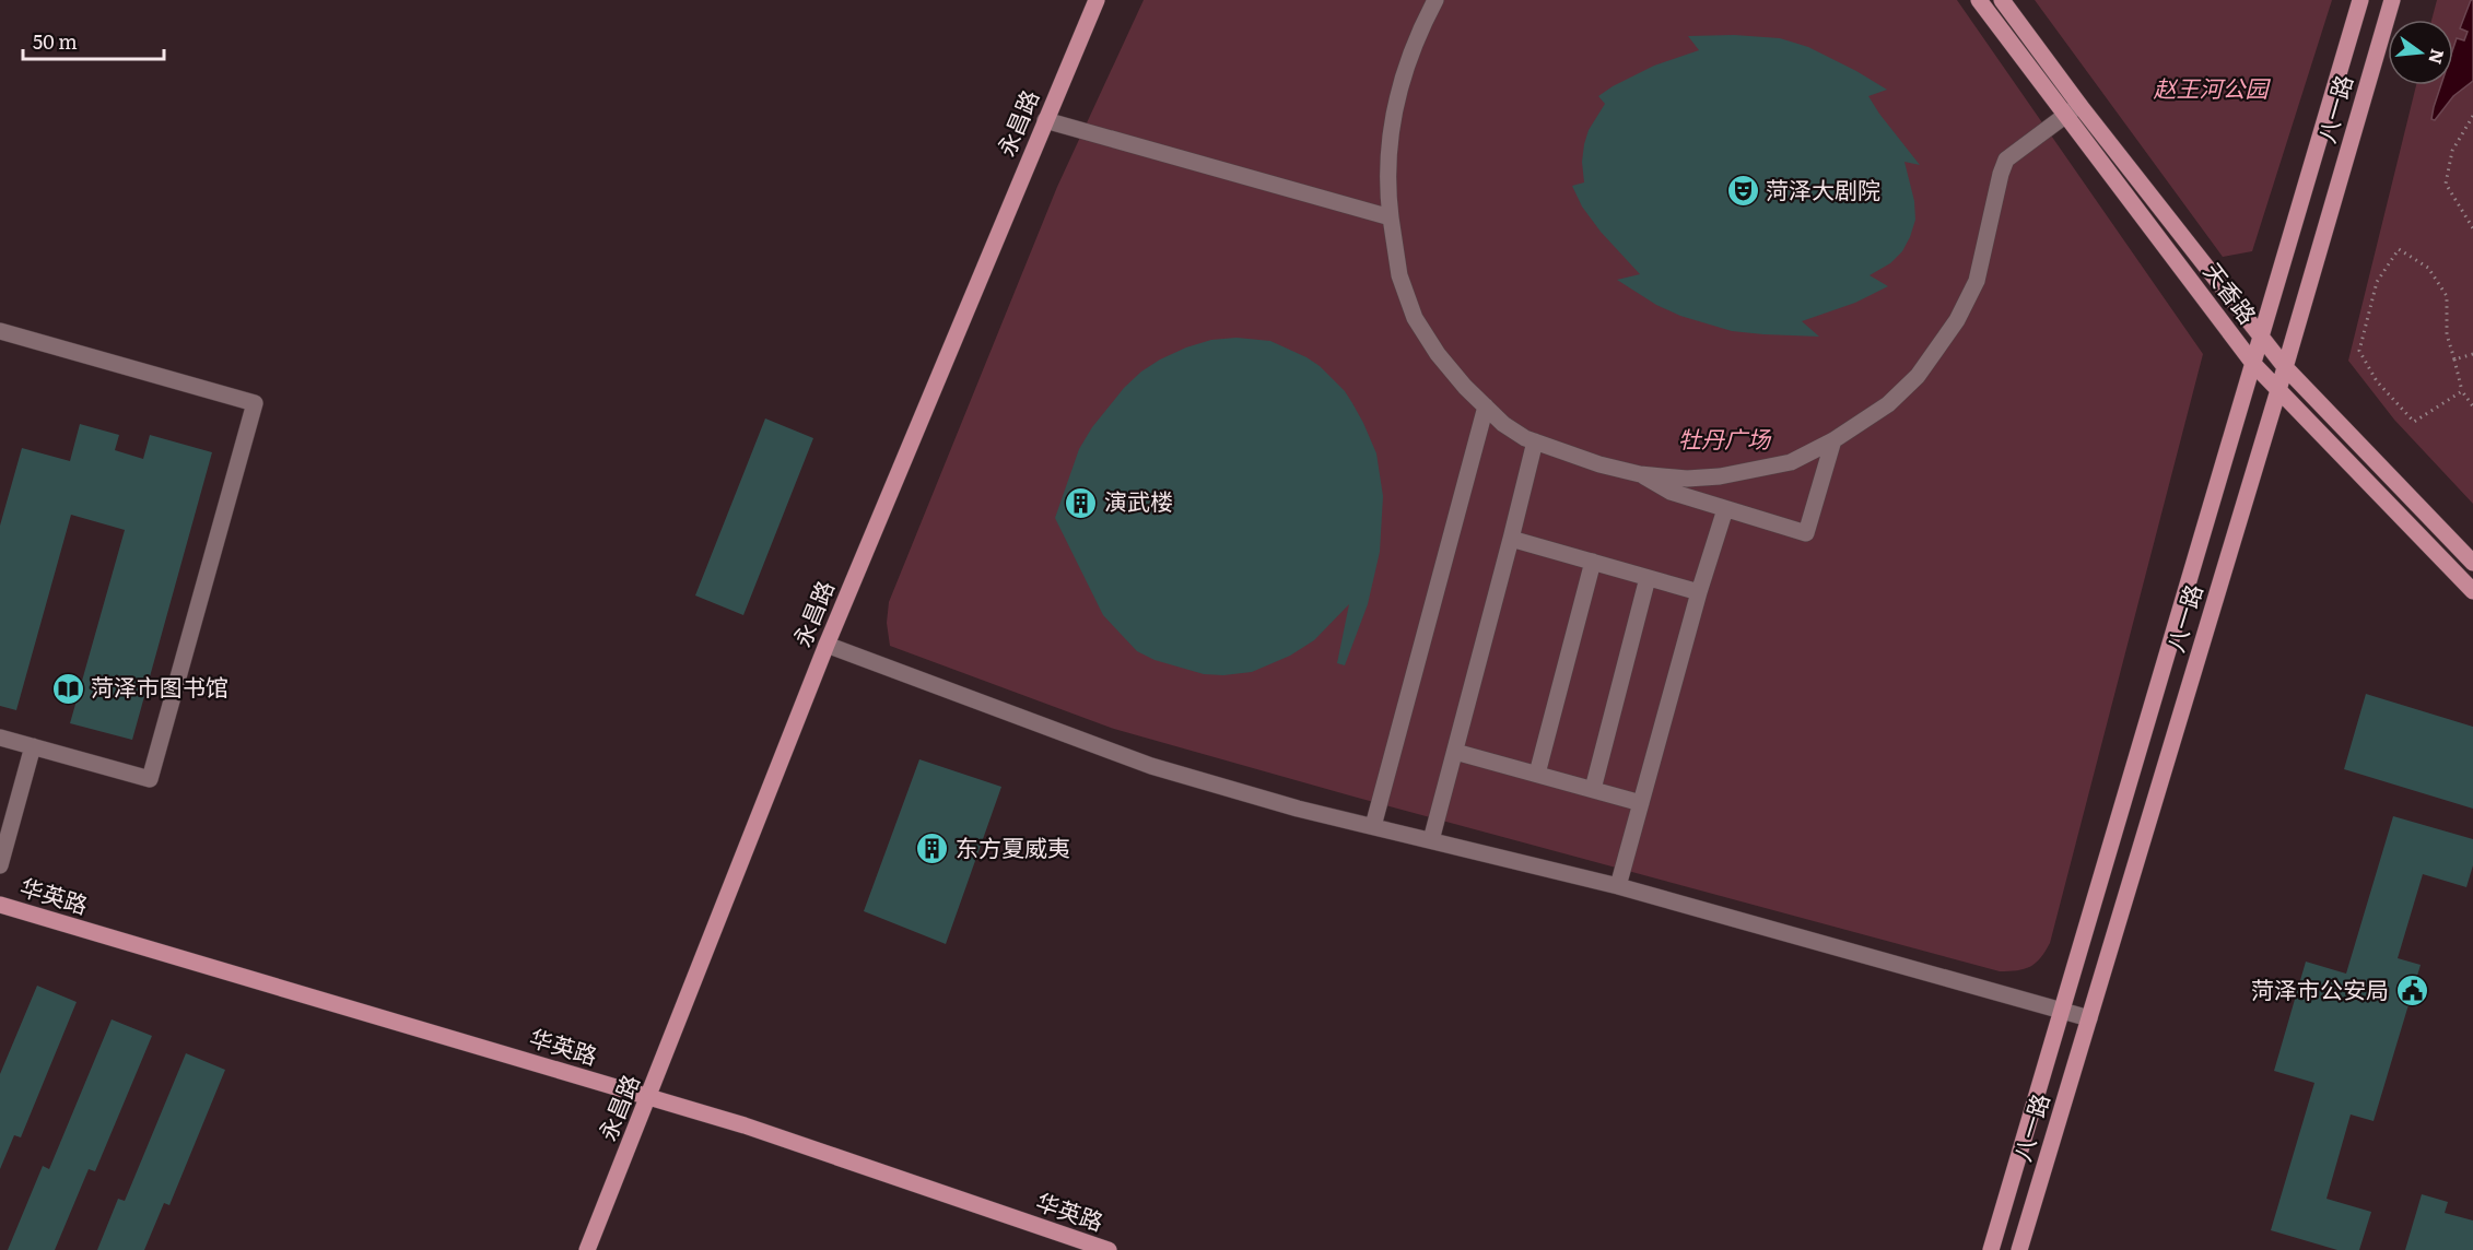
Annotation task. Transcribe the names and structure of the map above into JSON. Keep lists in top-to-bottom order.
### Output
{
  "streets": {
    "main road": [
      "八一路",
      "永昌路",
      "天香路",
      "华英路"
    ]
  },
  "crossings": [
    ["八一路", "天香路"],
    ["永昌路", "华英路"]
  ],
  "parks": ["赵王河公园", "牡丹广场"],
  "places": {
    "theatre": ["菏泽大剧院"],
    "building": ["演武楼", "东方夏威夷"],
    "library": ["菏泽市图书馆"],
    "public building": ["菏泽市公安局"]
  },
  "scale_bar": "50 m",
  "north": "right"
}
